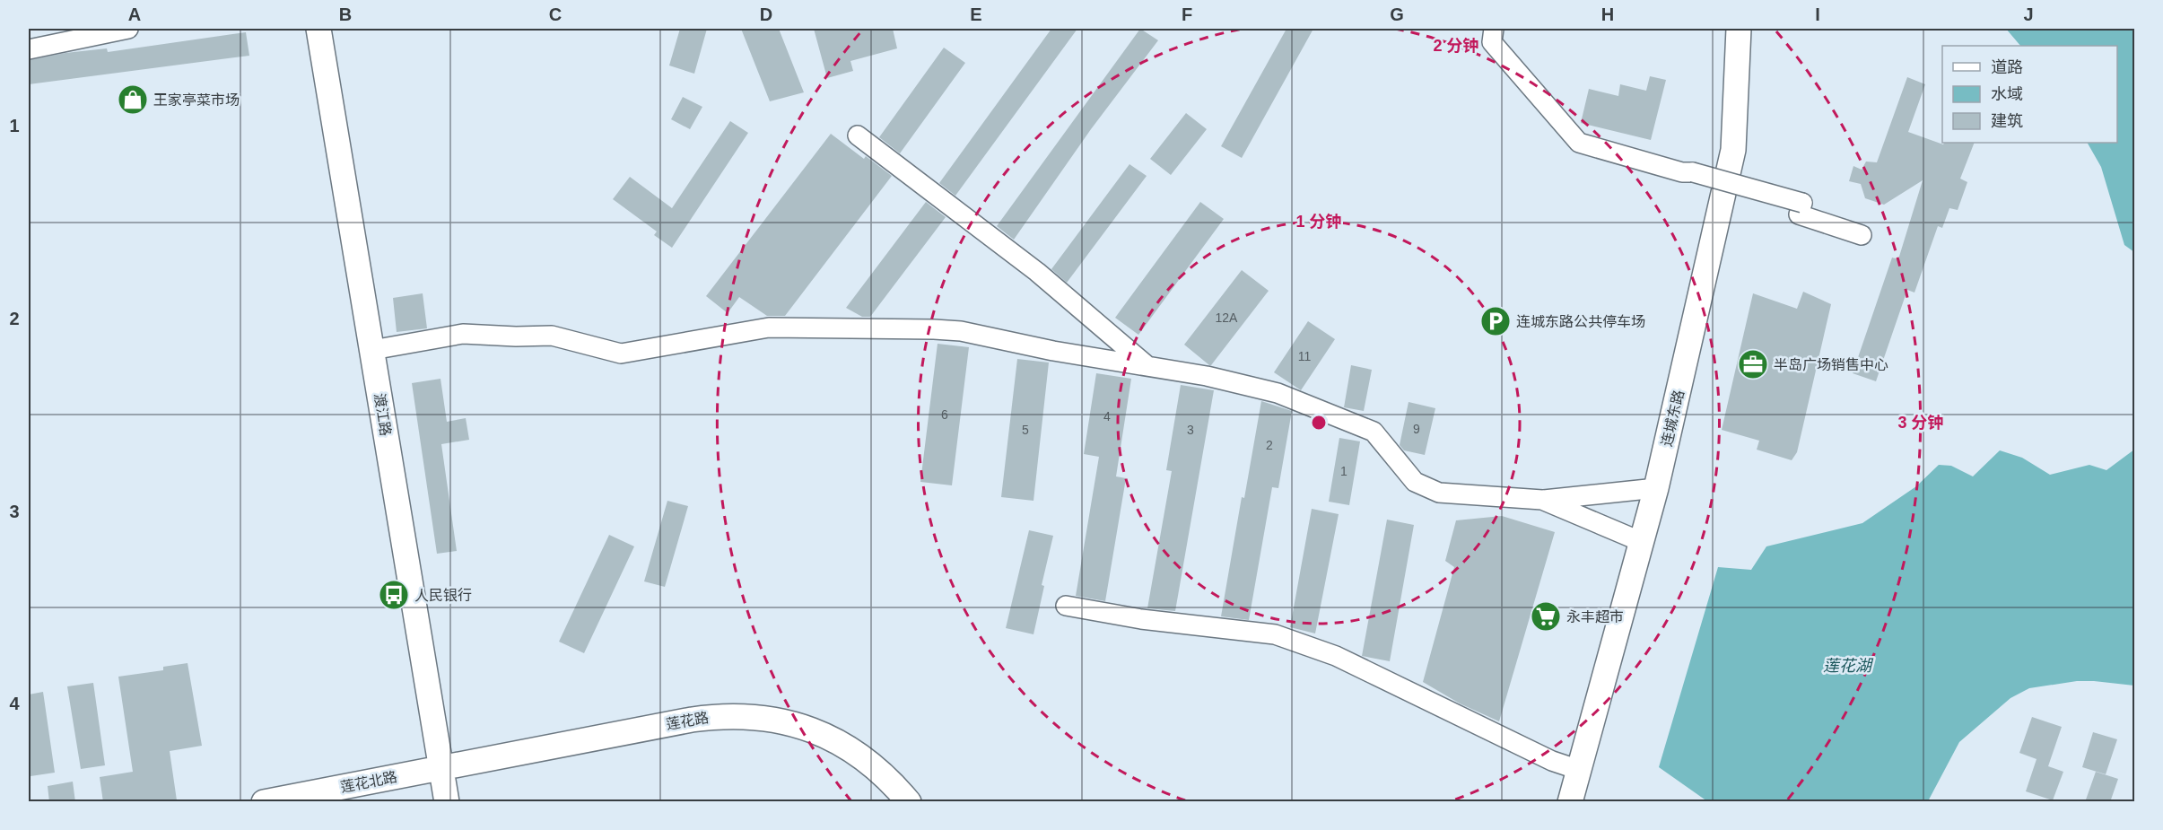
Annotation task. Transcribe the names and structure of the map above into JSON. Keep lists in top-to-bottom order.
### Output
{
  "streets": {
    "main road": [
      "渡江路",
      "连城东路",
      "莲花路",
      "莲花北路"
    ]
  },
  "crossings": [
    ["渡江路", "莲花路"],
    ["渡江路", "莲花北路"],
    ["莲花路", "莲花北路"]
  ],
  "water": ["莲花湖"],
  "places": {
    "shop": ["王家亭菜市场"],
    "parking": ["连城东路公共停车场"],
    "office": ["半岛广场销售中心"],
    "bus stop": ["人民银行"],
    "supermarket": ["永丰超市"]
  },
  "house_numbers": [
    "12A",
    "11",
    "6",
    "4",
    "9",
    "5",
    "3",
    "2",
    "1"
  ],
  "legend": ["道路", "水域", "建筑"],
  "grid": {
    "columns": [
      "A",
      "B",
      "C",
      "D",
      "E",
      "F",
      "G",
      "H",
      "I",
      "J"
    ],
    "rows": [
      "1",
      "2",
      "3",
      "4"
    ]
  },
  "rings": ["2 分钟", "1 分钟", "3 分钟"]
}
